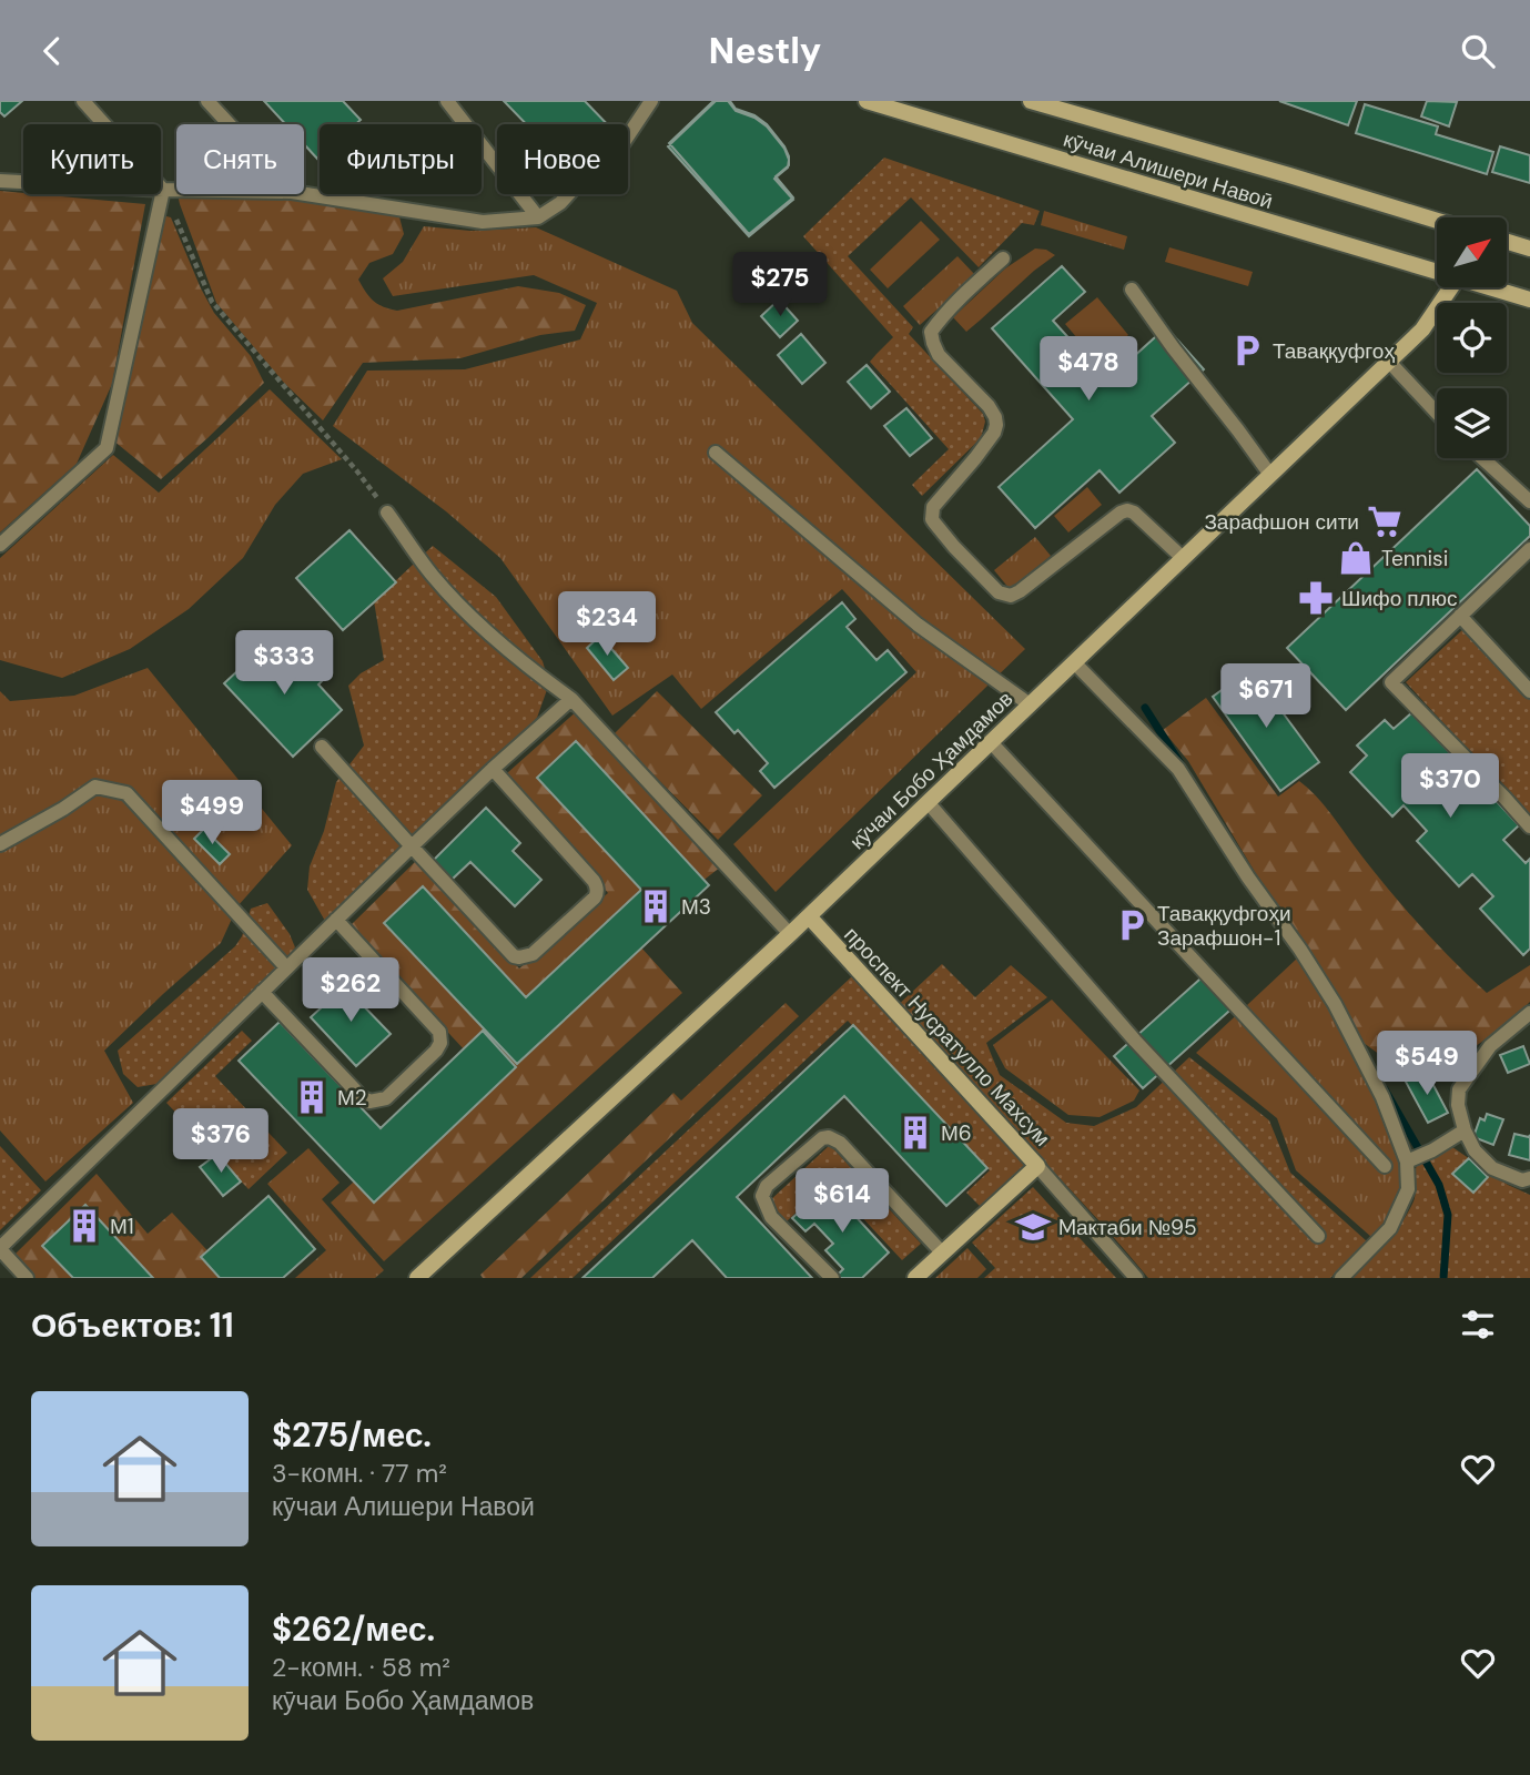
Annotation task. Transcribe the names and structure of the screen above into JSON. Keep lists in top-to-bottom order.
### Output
{
  "streets": {
    "street": ["кӯчаи Алишери Навоӣ", "кӯчаи Бобо Ҳамдамов", "проспект Нусратулло Махсум"]
  },
  "crossings": [
    ["кӯчаи Бобо Ҳамдамов", "проспект Нусратулло Махсум"]
  ],
  "places": {
    "parking": ["Таваққуфгоҳ", "Таваққуфгоҳи Зарафшон-1"],
    "supermarket": ["Зарафшон сити"],
    "shop": ["Tennisi"],
    "pharmacy": ["Шифо плюс"],
    "building": [
      "М3",
      "М2",
      "М6",
      "М1"
    ],
    "school or university": ["Mактаби №95"]
  },
  "north": "top right",
  "page": {
    "header": "Nestly",
    "chip": [
      "Купить",
      "Снять",
      "Фильтры",
      "Новое"
    ],
    "price": [
      "$275",
      "$478",
      "$234",
      "$333",
      "$671",
      "$370",
      "$499",
      "$262",
      "$549",
      "$376",
      "$614"
    ],
    "heading": "Объектов: 11",
    "list": [
      {
        "name": "$275/мес.",
        "note": "3-комн. · 77 m² · кӯчаи Алишери Навоӣ"
      },
      {
        "name": "$262/мес.",
        "note": "2-комн. · 58 m² · кӯчаи Бобо Ҳамдамов"
      }
    ]
  }
}
